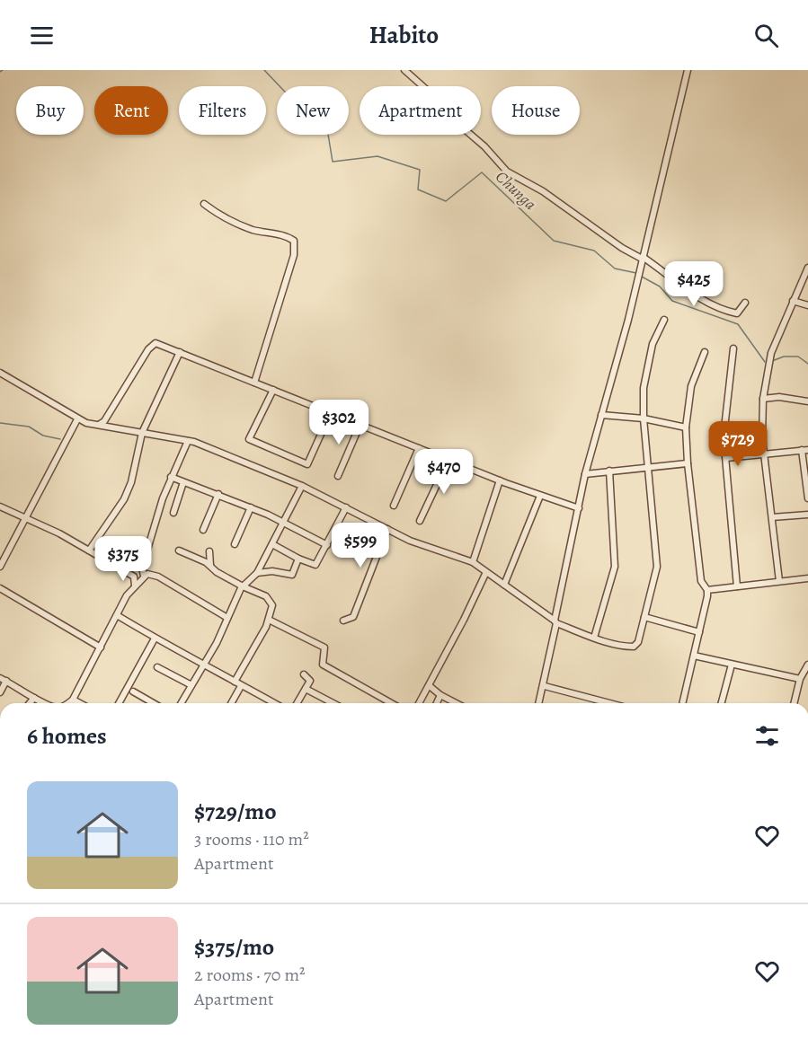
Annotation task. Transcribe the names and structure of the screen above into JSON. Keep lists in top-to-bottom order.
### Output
{
  "water": ["Chunga"],
  "page": {
    "header": "Habito",
    "chip": [
      "Buy",
      "Rent",
      "Filters",
      "New",
      "Apartment",
      "House"
    ],
    "price": [
      "$425",
      "$302",
      "$729",
      "$470",
      "$599",
      "$375"
    ],
    "heading": "6 homes",
    "list": [
      {
        "name": "$729/mo",
        "note": "3 rooms · 110 m² · Apartment"
      },
      {
        "name": "$375/mo",
        "note": "2 rooms · 70 m² · Apartment"
      }
    ]
  }
}
